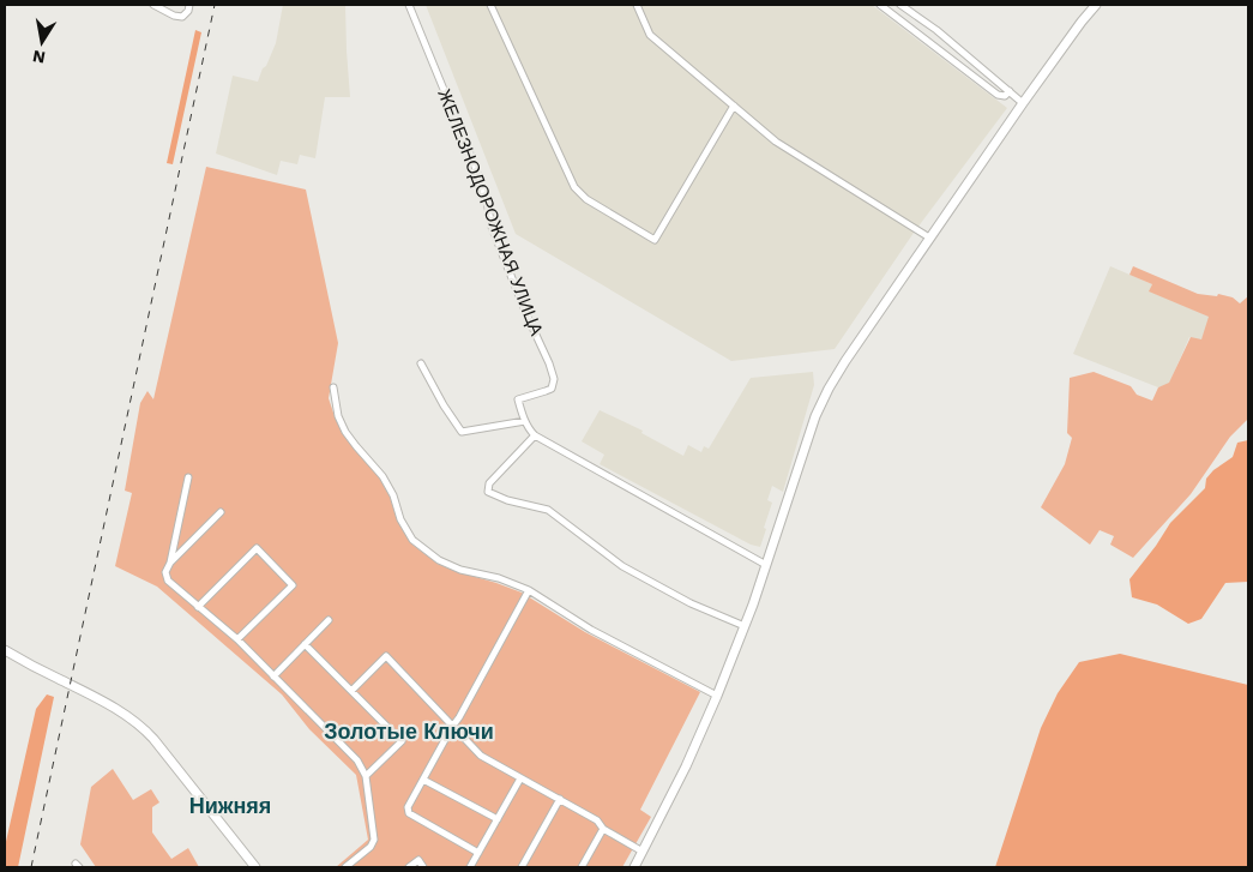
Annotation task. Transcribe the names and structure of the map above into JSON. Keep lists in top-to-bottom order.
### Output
{
  "streets": {
    "street": ["ЖЕЛЕЗНОДОРОЖНАЯ УЛИЦА"]
  },
  "districts": ["Золотые Ключи", "Нижняя"],
  "north": "bottom"
}
